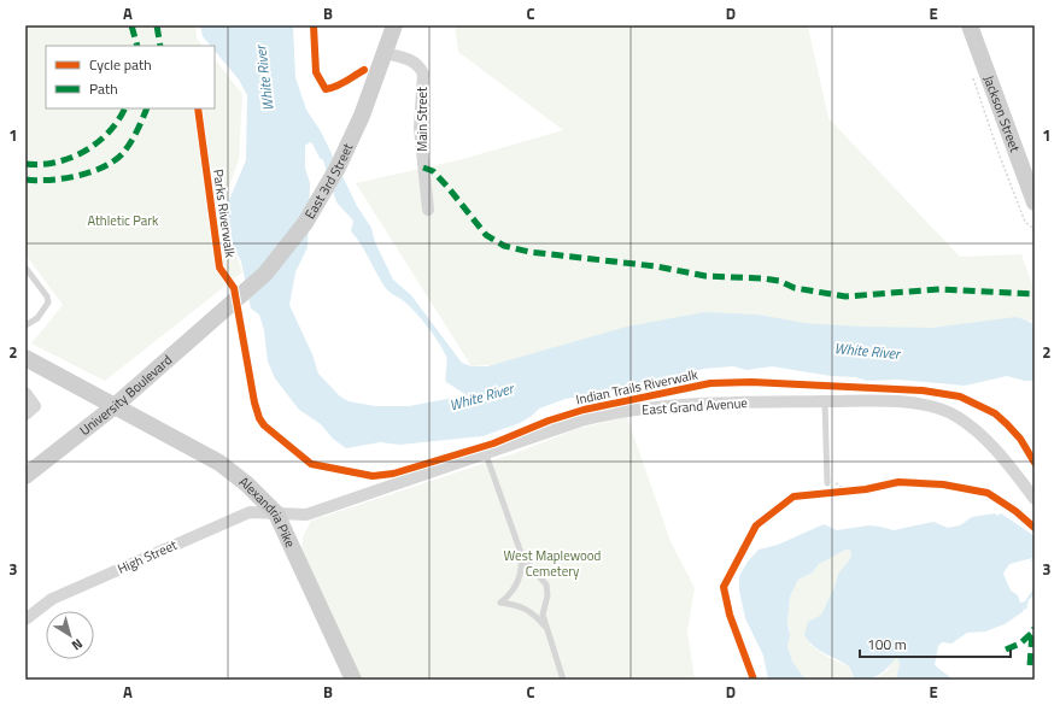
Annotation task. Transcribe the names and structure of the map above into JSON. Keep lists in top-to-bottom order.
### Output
{
  "streets": {
    "main road": [
      "Jackson Street",
      "East 3rd Street",
      "University Boulevard",
      "Alexandria Pike"
    ],
    "street": ["Main Street", "East Grand Avenue", "High Street"],
    "cycle path": ["Parks Riverwalk"]
  },
  "crossings": [
    ["Main Street", "East 3rd Street"],
    ["East 3rd Street", "University Boulevard"],
    ["University Boulevard", "Alexandria Pike"],
    ["East Grand Avenue", "Alexandria Pike"],
    ["East Grand Avenue", "High Street"],
    ["Alexandria Pike", "High Street"]
  ],
  "water": ["White River"],
  "parks": ["Athletic Park", "West Maplewood Cemetery"],
  "legend": ["Cycle path", "Path"],
  "scale_bar": "100 m",
  "north": "bottom right",
  "grid": {
    "columns": [
      "A",
      "B",
      "C",
      "D",
      "E"
    ],
    "rows": ["1", "2", "3"]
  }
}
